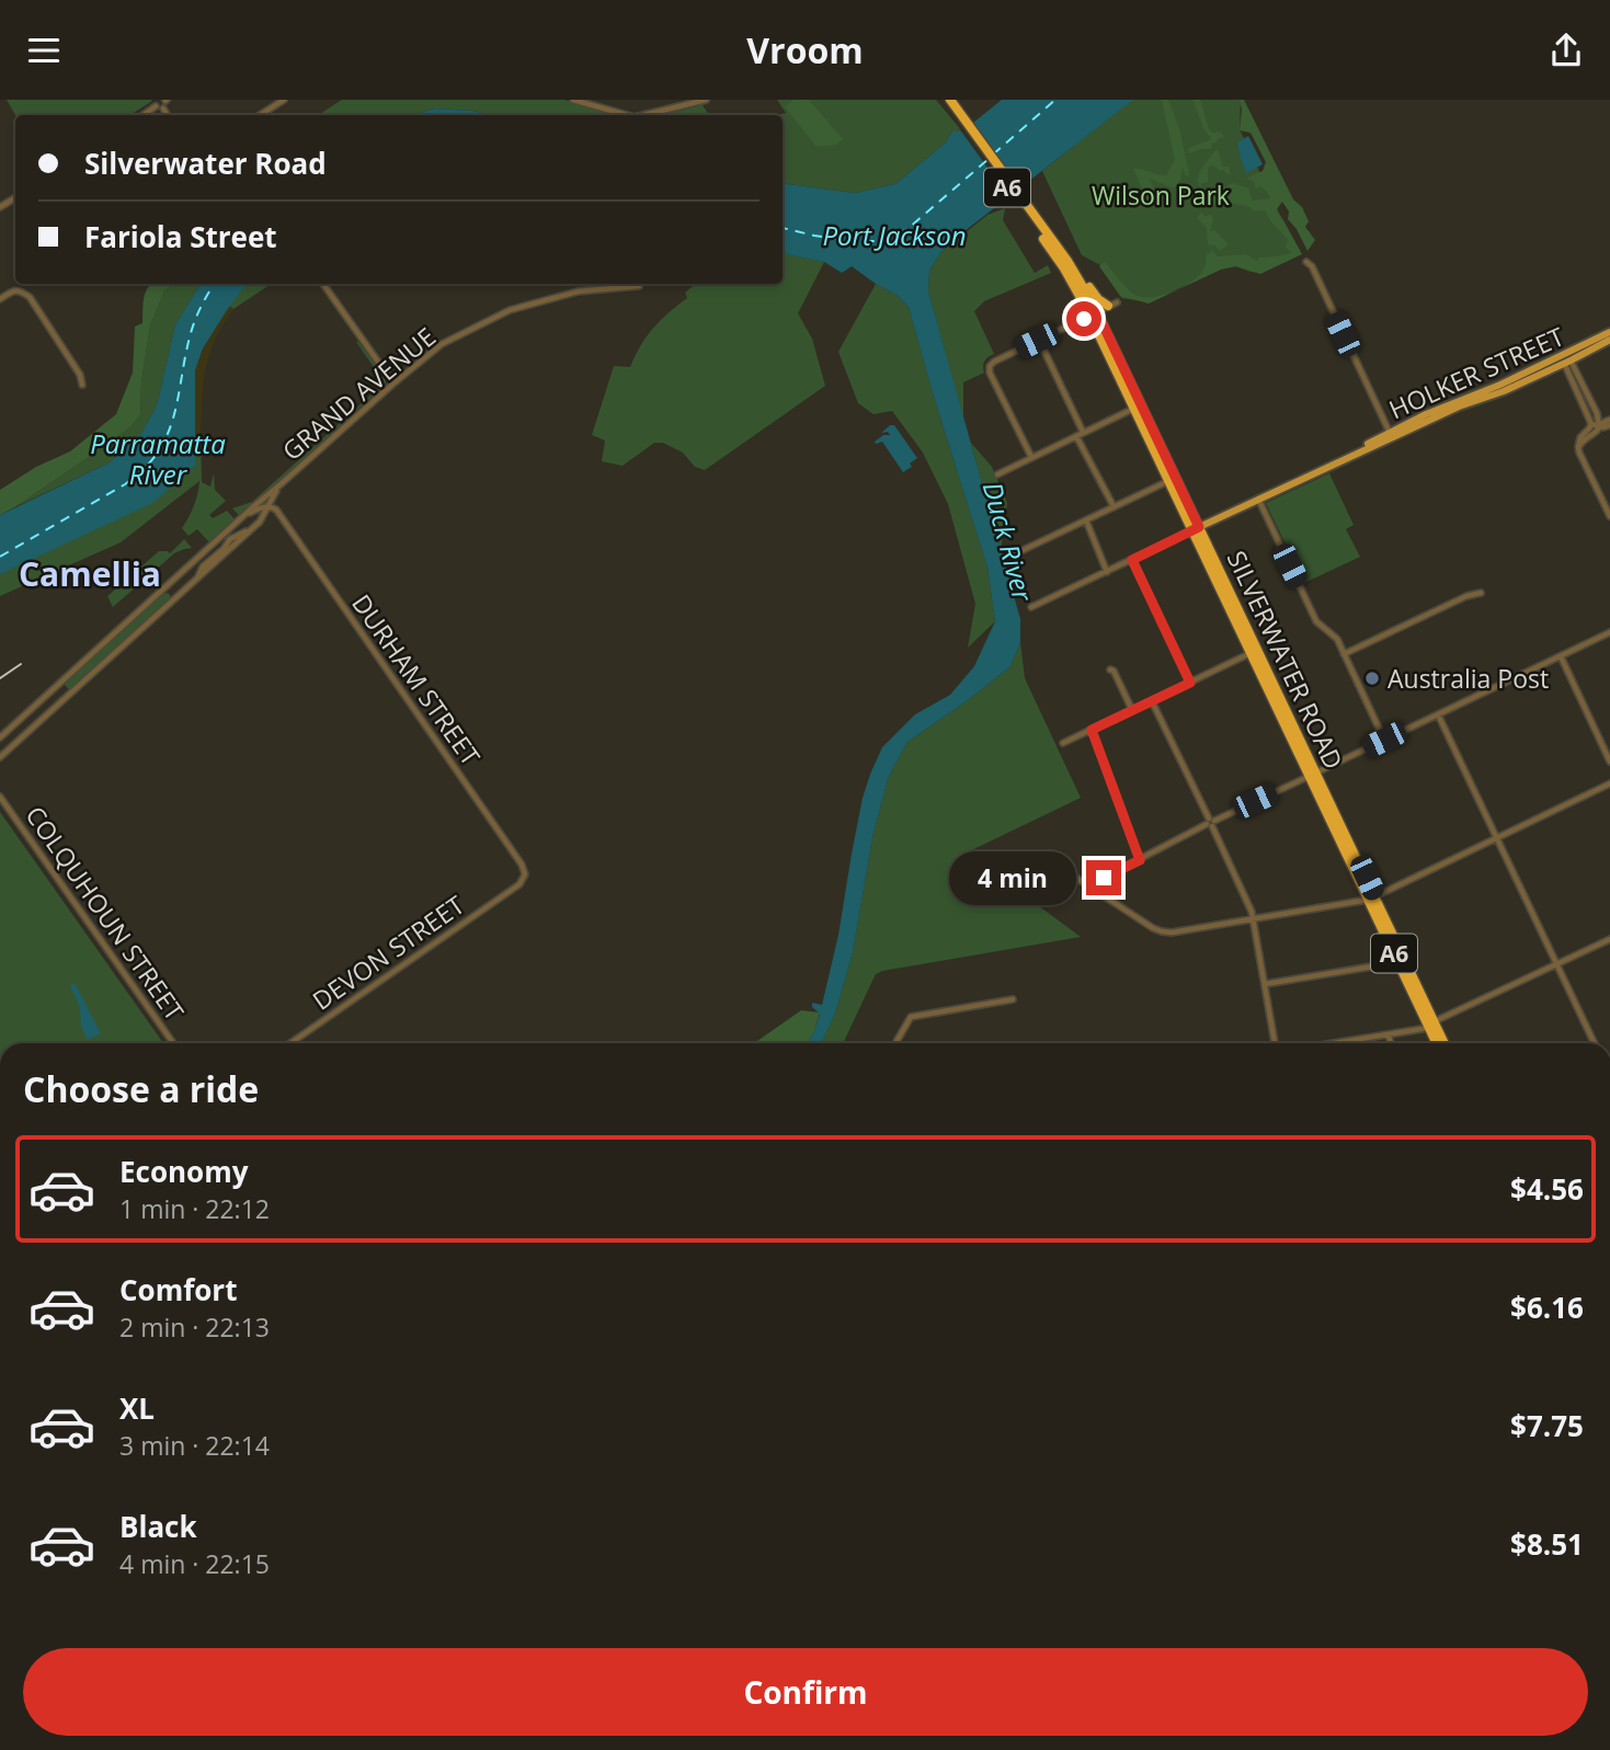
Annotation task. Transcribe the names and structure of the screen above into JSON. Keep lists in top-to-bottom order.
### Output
{
  "streets": {
    "highway": ["A6", "SILVERWATER ROAD"],
    "main road": ["HOLKER STREET"],
    "street": [
      "GRAND AVENUE",
      "DURHAM STREET",
      "COLQUHOUN STREET",
      "DEVON STREET"
    ]
  },
  "crossings": [
    ["HOLKER STREET", "SILVERWATER ROAD"],
    ["DURHAM STREET", "DEVON STREET"]
  ],
  "districts": ["Camellia"],
  "water": ["Port Jackson", "Parramatta River", "Duck River"],
  "parks": ["Wilson Park"],
  "places": ["Australia Post"],
  "page": {
    "header": "Vroom",
    "banner": ["Silverwater Road", "Fariola Street"],
    "bubble": "4 min",
    "heading": "Choose a ride",
    "list": [
      {
        "name": "Economy",
        "note": "1 min · 22:12",
        "value": "$4.56"
      },
      {
        "name": "Comfort",
        "note": "2 min · 22:13",
        "value": "$6.16"
      },
      {
        "name": "XL",
        "note": "3 min · 22:14",
        "value": "$7.75"
      },
      {
        "name": "Black",
        "note": "4 min · 22:15",
        "value": "$8.51"
      }
    ],
    "buttons": "Confirm"
  }
}
